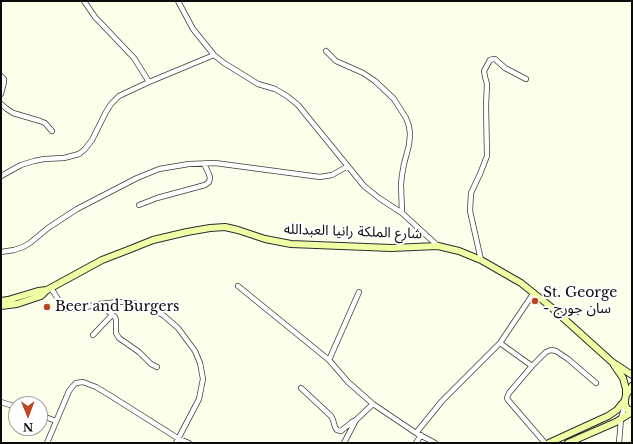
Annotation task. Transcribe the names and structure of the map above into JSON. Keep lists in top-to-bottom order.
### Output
{
  "streets": {
    "main road": ["شارع الملكة رانيا العبدالله"]
  },
  "places": ["St. George - سان جورج", "Beer and Burgers"],
  "north": "bottom"
}
